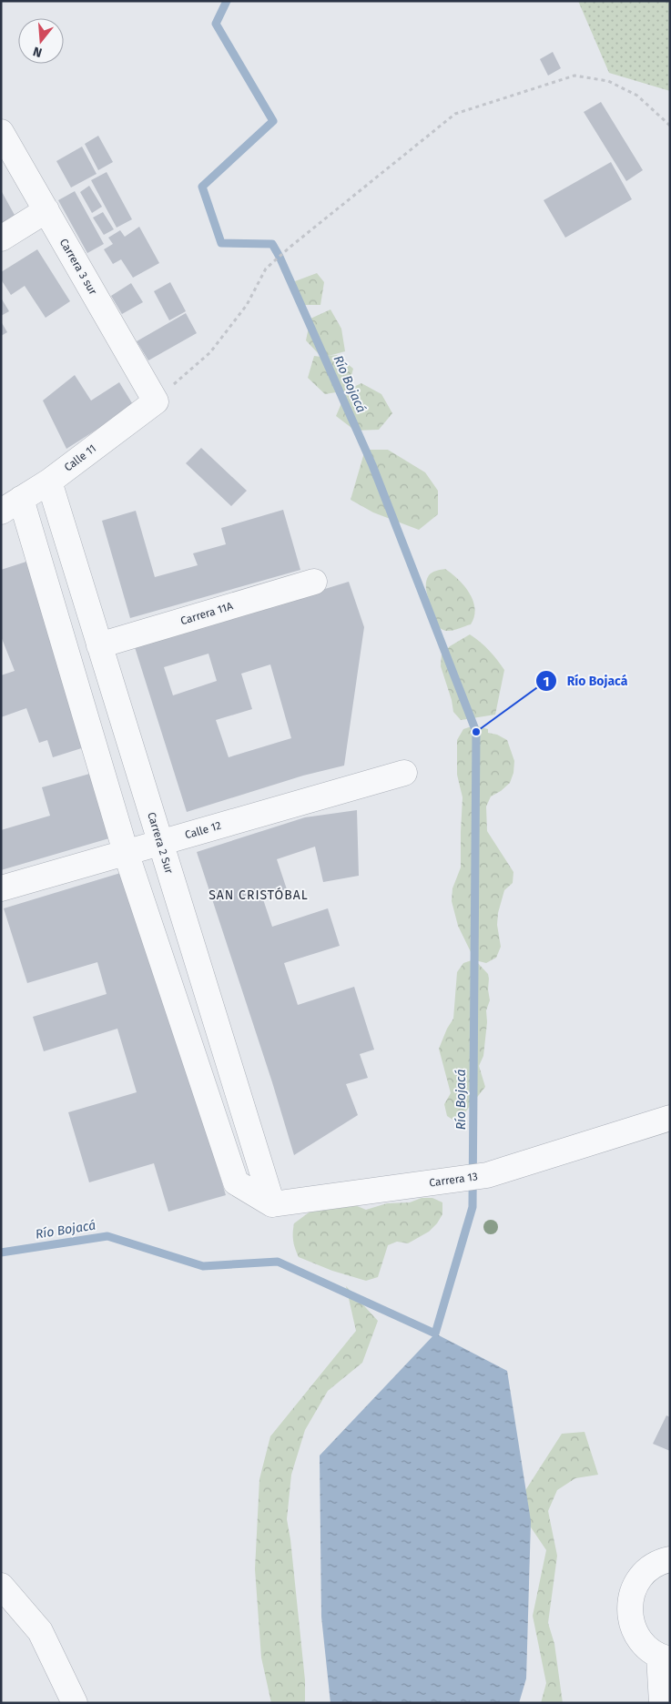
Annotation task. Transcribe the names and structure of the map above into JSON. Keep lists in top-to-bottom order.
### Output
{
  "streets": {
    "street": [
      "Carrera 3 sur",
      "Calle 11",
      "Carrera 11A",
      "Calle 12",
      "Carrera 2 Sur",
      "Carrera 13"
    ]
  },
  "crossings": [
    ["Carrera 3 sur", "Calle 11"],
    ["Calle 11", "Carrera 2 Sur"],
    ["Carrera 11A", "Carrera 2 Sur"],
    ["Calle 12", "Carrera 2 Sur"],
    ["Carrera 2 Sur", "Carrera 13"]
  ],
  "districts": ["SAN CRISTÓBAL"],
  "water": ["Río Bojacá"],
  "places": ["Río Bojacá"],
  "north": "bottom"
}
